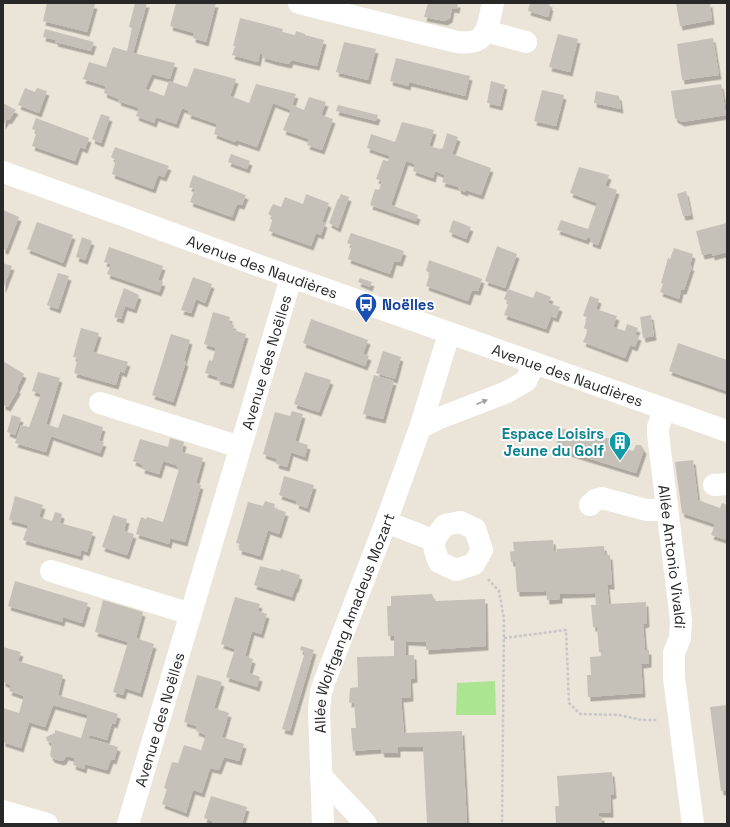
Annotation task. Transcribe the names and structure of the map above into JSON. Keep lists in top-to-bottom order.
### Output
{
  "streets": {
    "street": [
      "Avenue des Naudières",
      "Avenue des Noëlles",
      "Allée Antonio Vivaldi",
      "Allée Wolfgang Amadeus Mozart"
    ]
  },
  "crossings": [
    ["Avenue des Naudières", "Avenue des Noëlles"],
    ["Avenue des Naudières", "Allée Antonio Vivaldi"],
    ["Avenue des Naudières", "Allée Wolfgang Amadeus Mozart"]
  ],
  "places": {
    "bus stop": ["Noëlles"],
    "building": ["Espace Loisirs Jeune du Golf"]
  }
}
